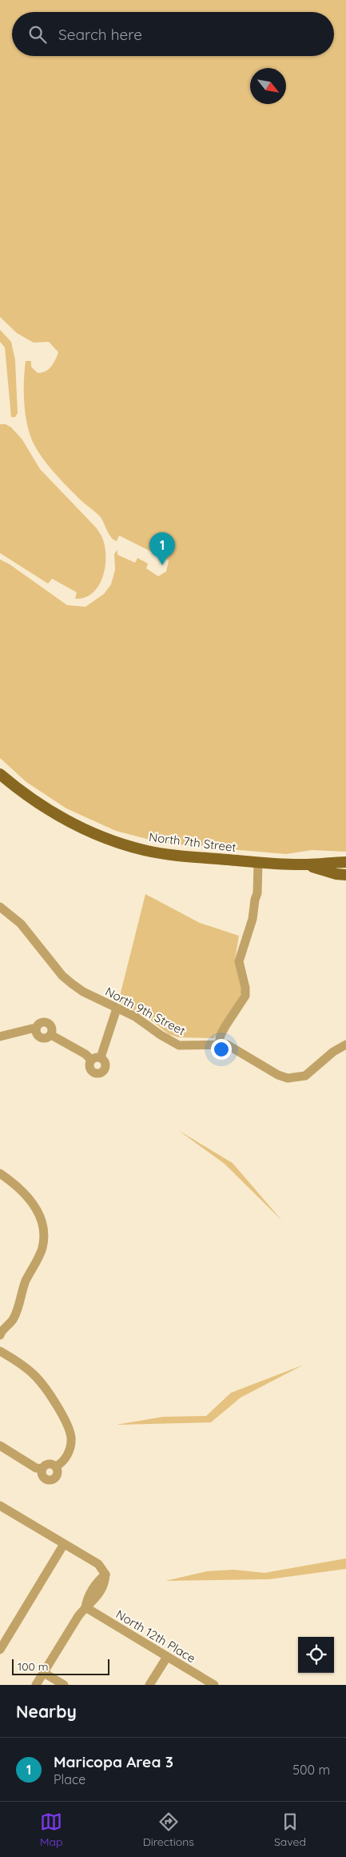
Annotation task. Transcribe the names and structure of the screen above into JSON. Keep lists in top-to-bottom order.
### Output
{
  "streets": {
    "main road": ["North 7th Street"],
    "street": ["North 9th Street", "North 12th Place"]
  },
  "scale_bar": "100 m",
  "north": "bottom right",
  "page": {
    "search": "Search here",
    "pins": "1",
    "scale": "100 m",
    "heading": "Nearby",
    "list": [
      {
        "mark": "1",
        "name": "Maricopa Area 3",
        "note": "Place",
        "value": "500 m"
      }
    ],
    "nav": ["Map", "Directions", "Saved"]
  }
}
